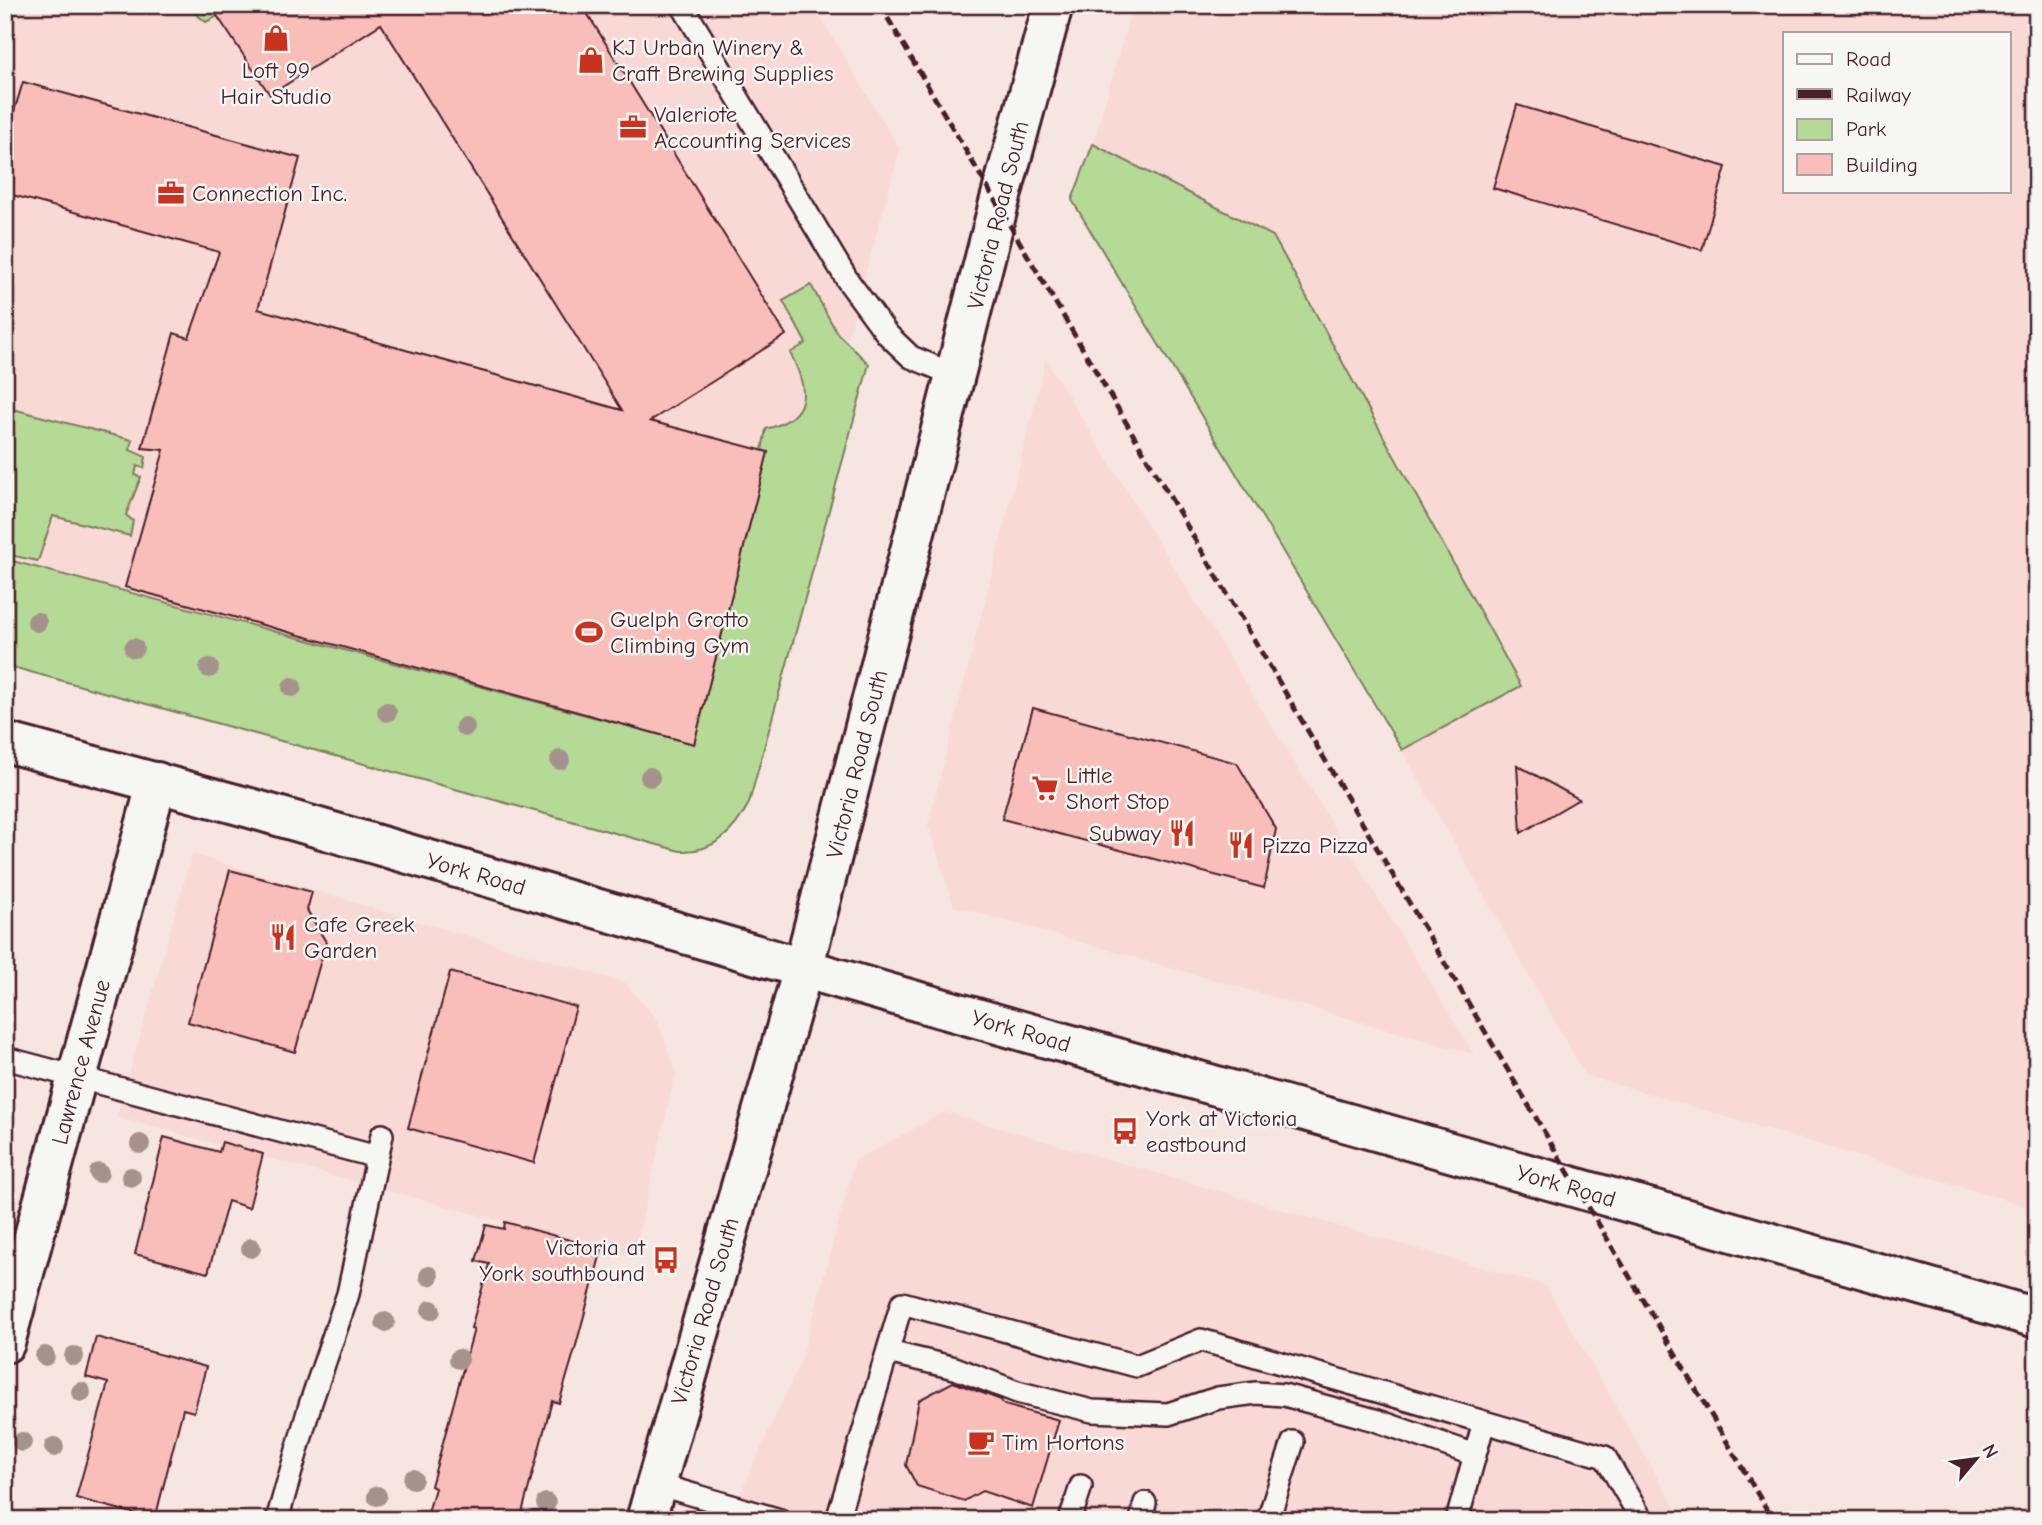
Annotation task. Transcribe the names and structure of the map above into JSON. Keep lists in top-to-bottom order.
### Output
{
  "streets": {
    "main road": ["Victoria Road South", "York Road", "Lawrence Avenue"]
  },
  "crossings": [
    ["Victoria Road South", "York Road"],
    ["York Road", "Lawrence Avenue"]
  ],
  "places": {
    "shop": ["Loft 99 Hair Studio", "KJ Urban Winery & Craft Brewing Supplies"],
    "office": ["Valeriote Accounting Services", "Connection Inc."],
    "sports": ["Guelph Grotto Climbing Gym"],
    "supermarket": ["Little Short Stop"],
    "restaurant": ["Subway", "Pizza Pizza", "Cafe Greek Garden"],
    "bus stop": ["York at Victoria eastbound", "Victoria at York southbound"],
    "cafe": ["Tim Hortons"]
  },
  "legend": [
    "Road",
    "Railway",
    "Park",
    "Building"
  ],
  "north": "top right"
}
